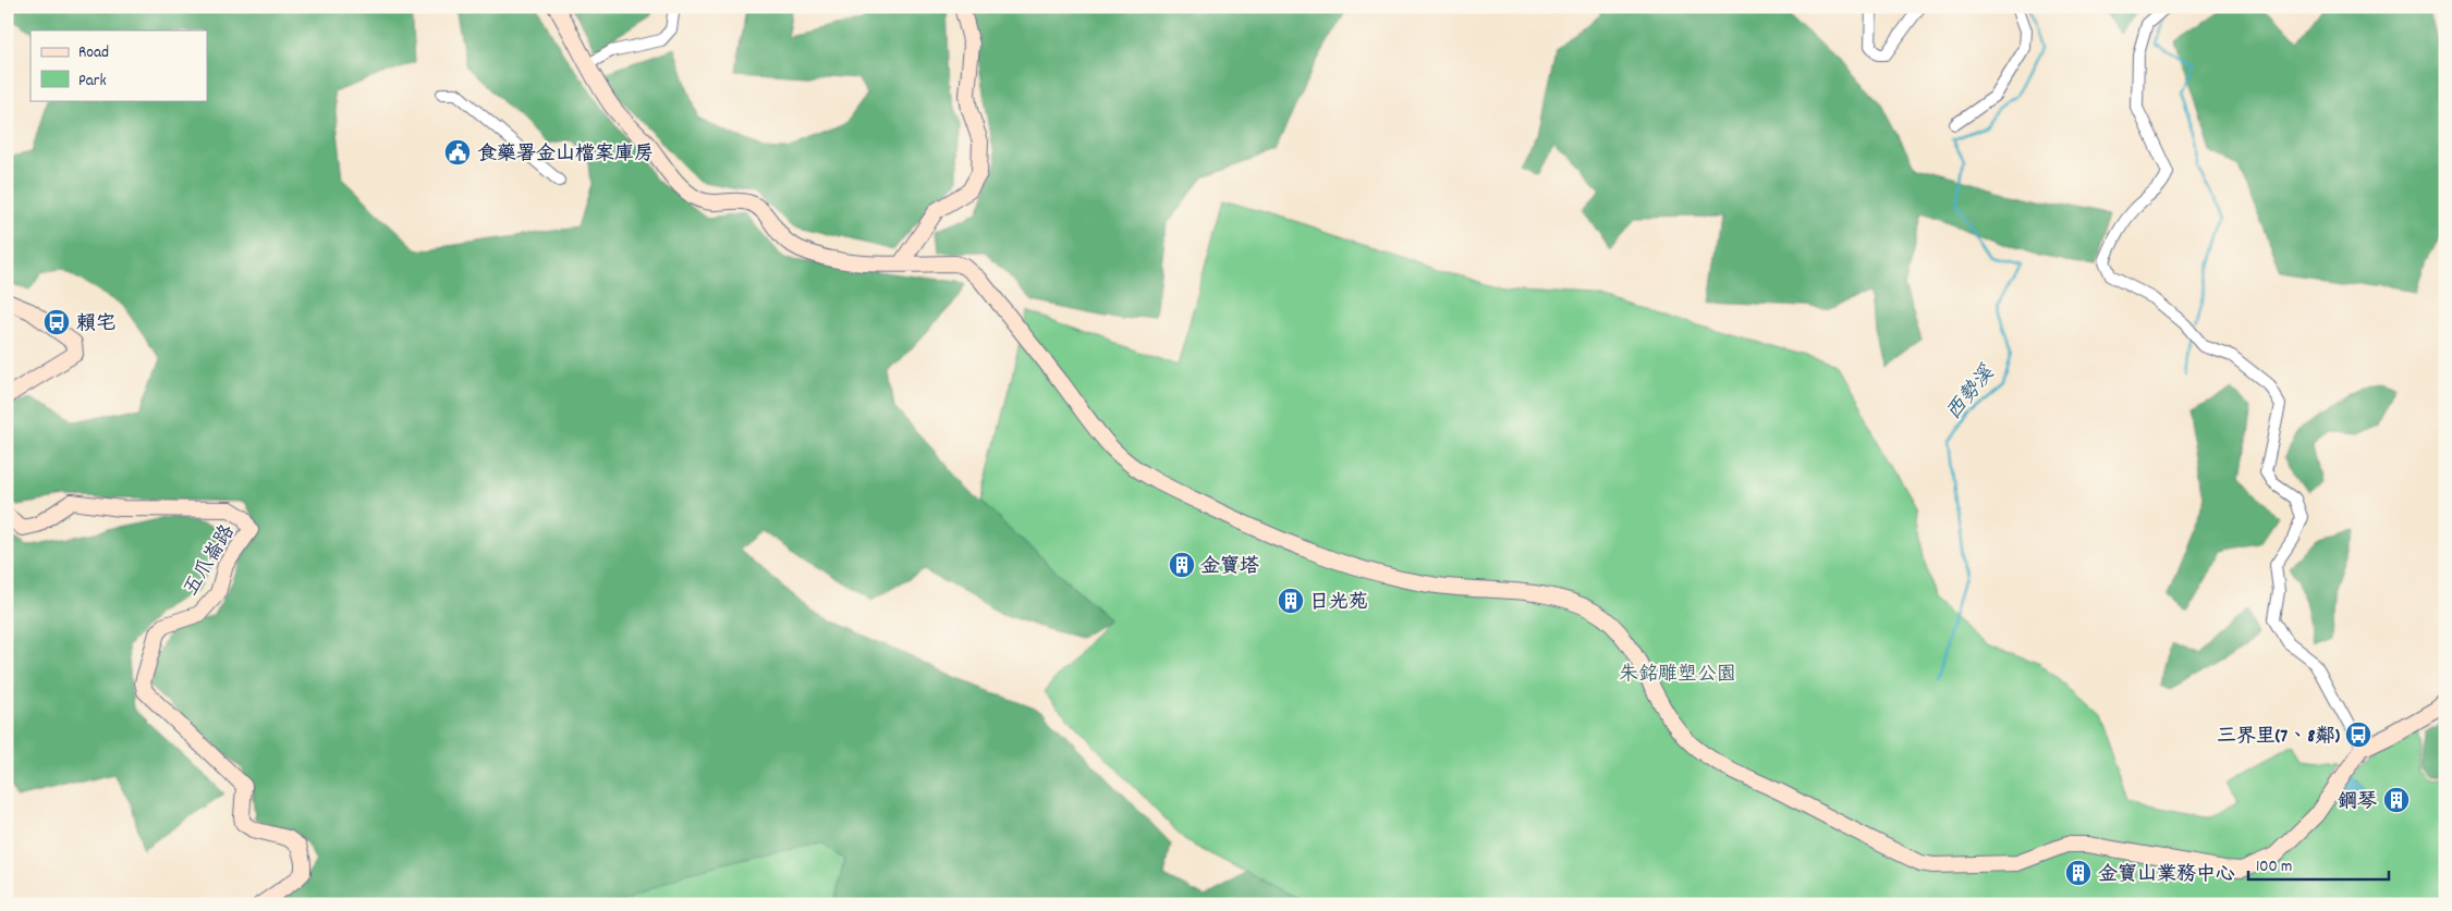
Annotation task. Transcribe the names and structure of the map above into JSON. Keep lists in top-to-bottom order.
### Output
{
  "streets": {
    "street": ["五爪崙路"]
  },
  "water": ["西勢溪"],
  "parks": ["朱銘雕塑公園"],
  "places": {
    "public building": ["食藥署金山檔案庫房"],
    "bus stop": ["賴宅", "三界里(7、8鄰)"],
    "building": [
      "金寶塔",
      "日光苑",
      "鋼琴",
      "金寶山業務中心"
    ]
  },
  "legend": ["Road", "Park"],
  "scale_bar": "100 m"
}
